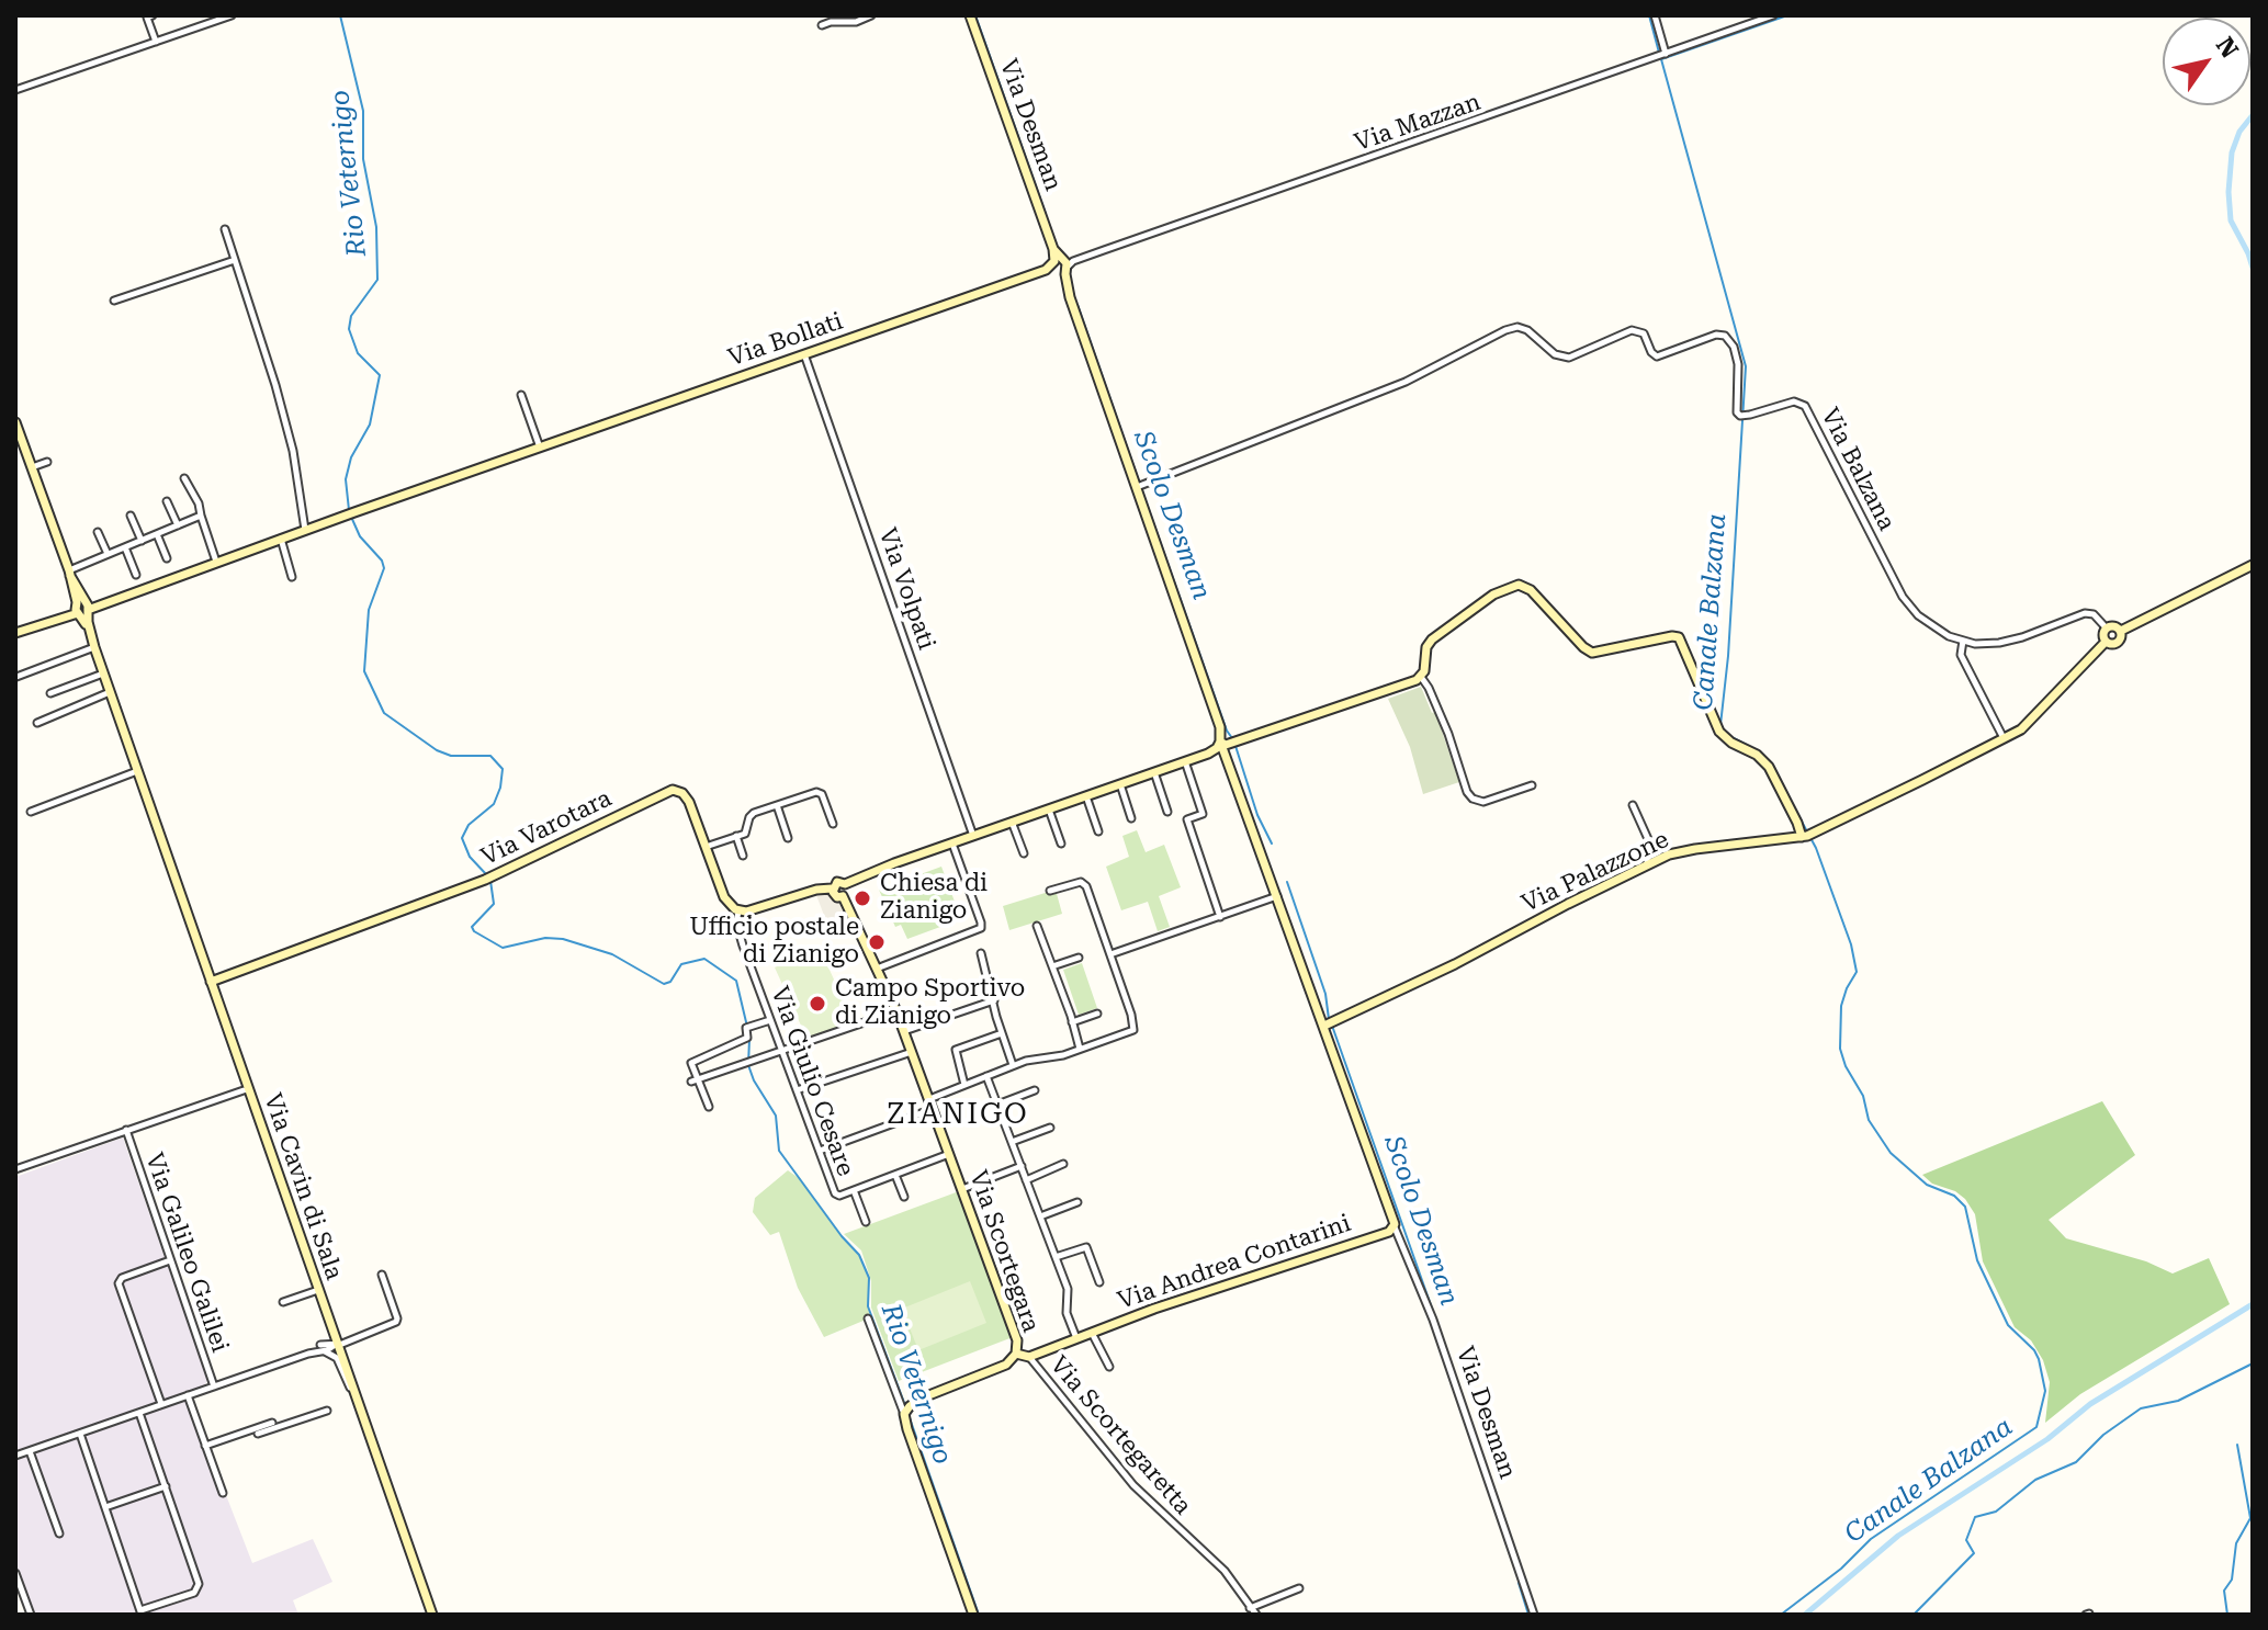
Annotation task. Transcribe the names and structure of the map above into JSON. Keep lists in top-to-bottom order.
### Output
{
  "streets": {
    "street": [
      "Via Mazzan",
      "Via Desman",
      "Via Bollati",
      "Via Balzana",
      "Via Volpati",
      "Via Varotara",
      "Via Palazzone",
      "Via Giulio Cesare",
      "Via Cavin di Sala",
      "Via Scortegara",
      "Via Galileo Galilei",
      "Via Andrea Contarini",
      "Via Scortegaretta"
    ]
  },
  "crossings": [
    ["Via Mazzan", "Via Desman"],
    ["Via Mazzan", "Via Bollati"],
    ["Via Desman", "Via Bollati"],
    ["Via Desman", "Via Andrea Contarini"],
    ["Via Bollati", "Via Volpati"],
    ["Via Bollati", "Via Cavin di Sala"],
    ["Via Balzana", "Via Palazzone"],
    ["Via Varotara", "Via Giulio Cesare"],
    ["Via Varotara", "Via Cavin di Sala"],
    ["Via Cavin di Sala", "Via Galileo Galilei"],
    ["Via Andrea Contarini", "Via Scortegaretta"]
  ],
  "districts": ["ZIANIGO"],
  "water": ["Rio Veternigo", "Scolo Desman", "Canale Balzana"],
  "places": ["Chiesa di Zianigo", "Ufficio postale di Zianigo", "Campo Sportivo di Zianigo"],
  "north": "top right"
}
